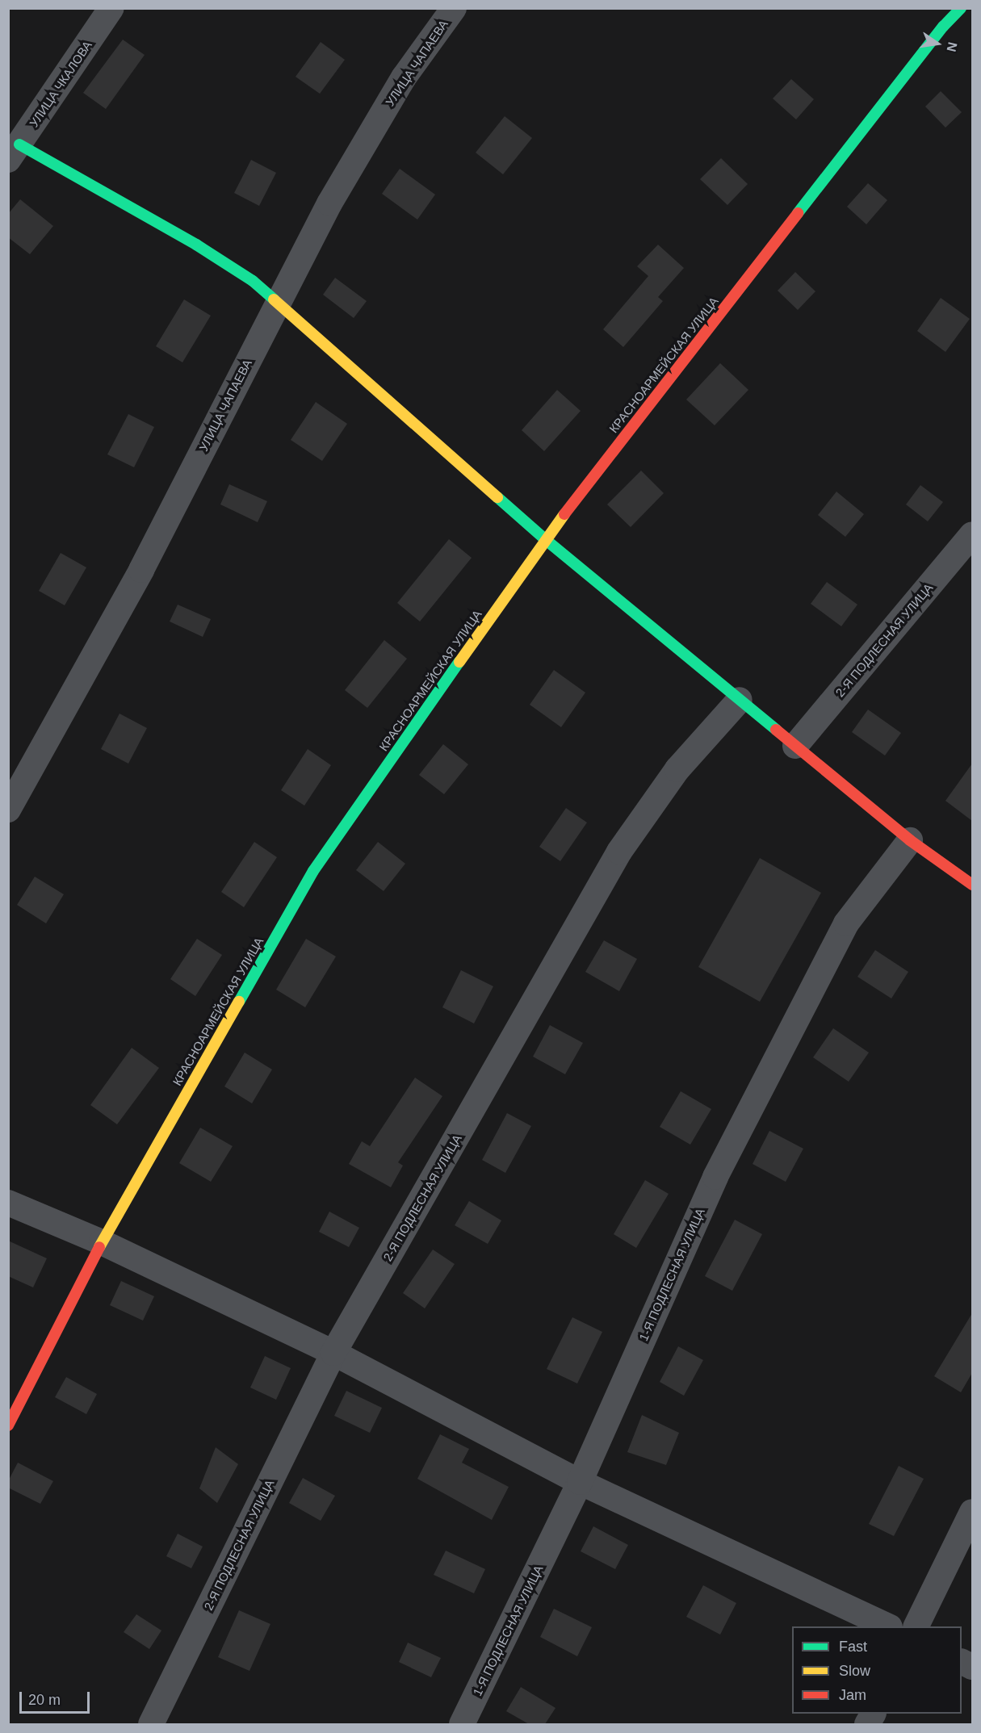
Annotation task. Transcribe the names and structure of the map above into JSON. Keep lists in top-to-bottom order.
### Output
{
  "streets": {
    "street": [
      "УЛИЦА ЧАПАЕВА",
      "УЛИЦА ЧКАЛОВА",
      "КРАСНОАРМЕЙСКАЯ УЛИЦА",
      "2-Я ПОДЛЕСНАЯ УЛИЦА",
      "1-Я ПОДЛЕСНАЯ УЛИЦА"
    ]
  },
  "legend": ["Fast", "Slow", "Jam"],
  "scale_bar": "20 m",
  "north": "right"
}
